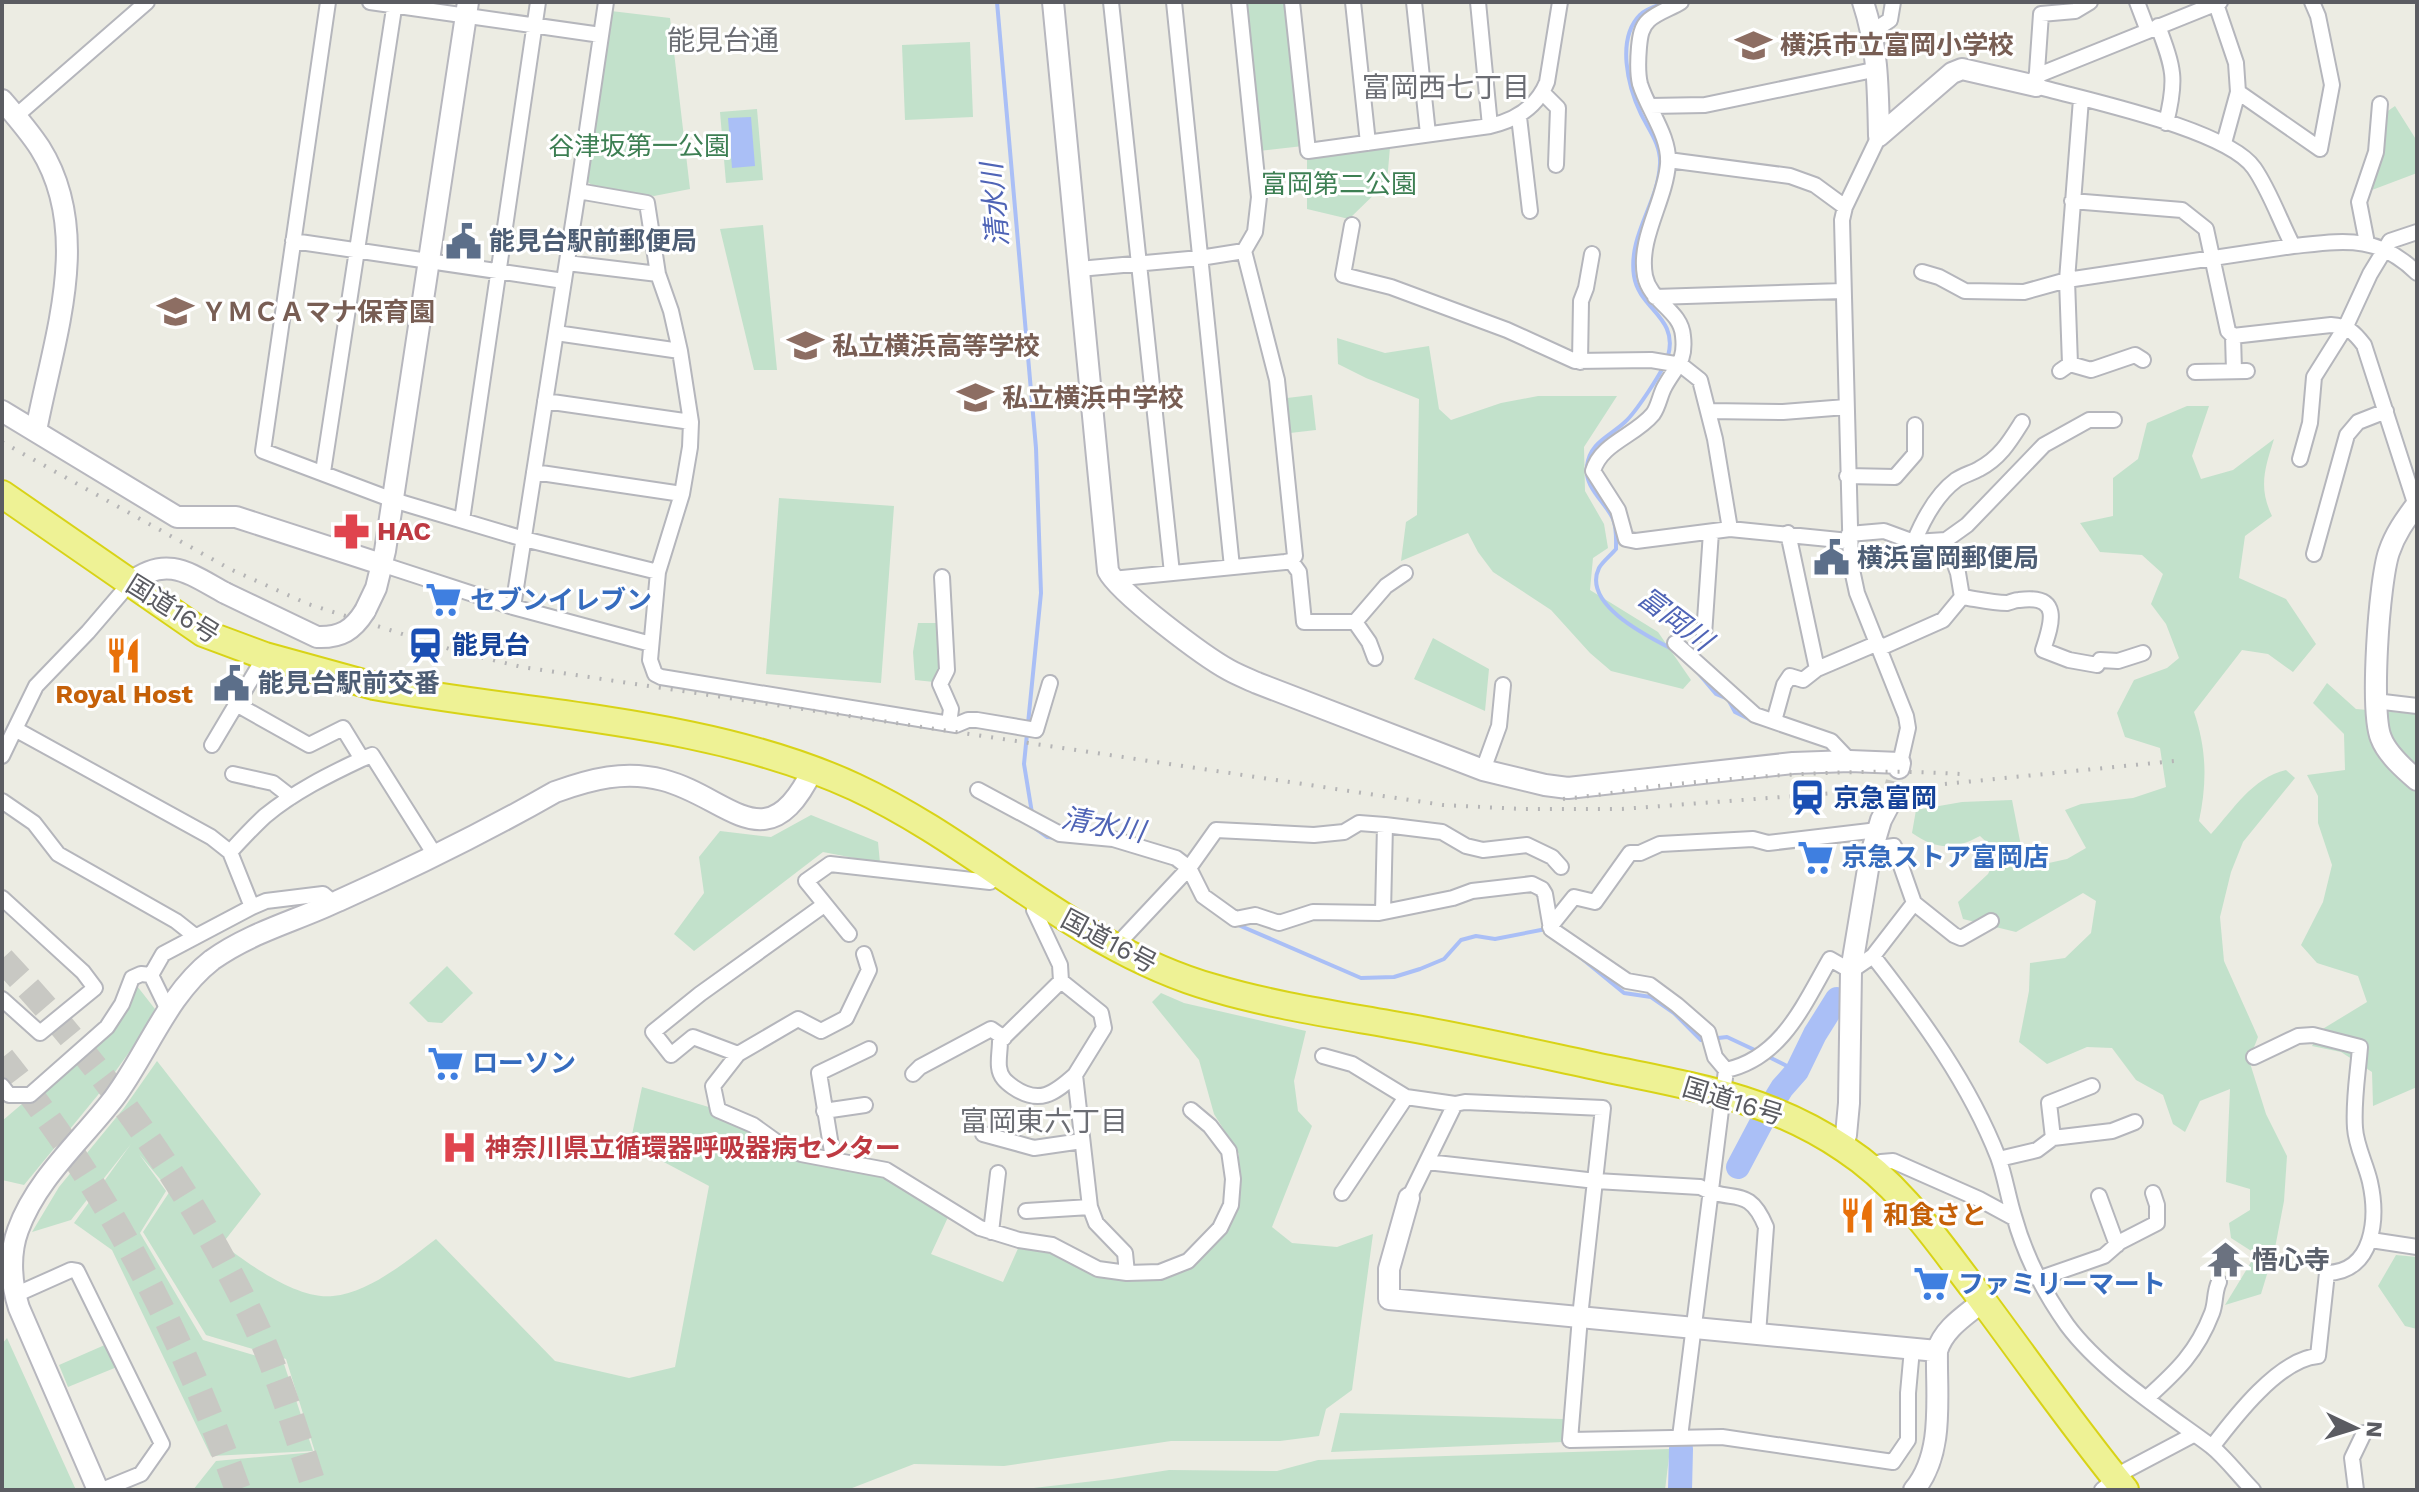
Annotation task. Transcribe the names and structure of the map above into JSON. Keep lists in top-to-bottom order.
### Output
{
  "streets": {
    "highway": ["国道16号"]
  },
  "districts": ["能見台通", "富岡西七丁目", "富岡東六丁目"],
  "water": ["清水川", "富岡川"],
  "parks": ["谷津坂第一公園", "富岡第二公園"],
  "places": {
    "school or university": [
      "横浜市立富岡小学校",
      "ＹＭＣＡマナ保育園",
      "私立横浜高等学校",
      "私立横浜中学校"
    ],
    "public building": ["能見台駅前郵便局", "横浜富岡郵便局", "能見台駅前交番"],
    "pharmacy": ["HAC"],
    "supermarket": [
      "セブンイレブン",
      "京急ストア富岡店",
      "ローソン",
      "ファミリーマート"
    ],
    "station": ["能見台", "京急富岡"],
    "restaurant": ["Royal Host", "和食さと"],
    "hospital": ["神奈川県立循環器呼吸器病センター"],
    "temple": ["悟心寺"]
  },
  "north": "right"
}
